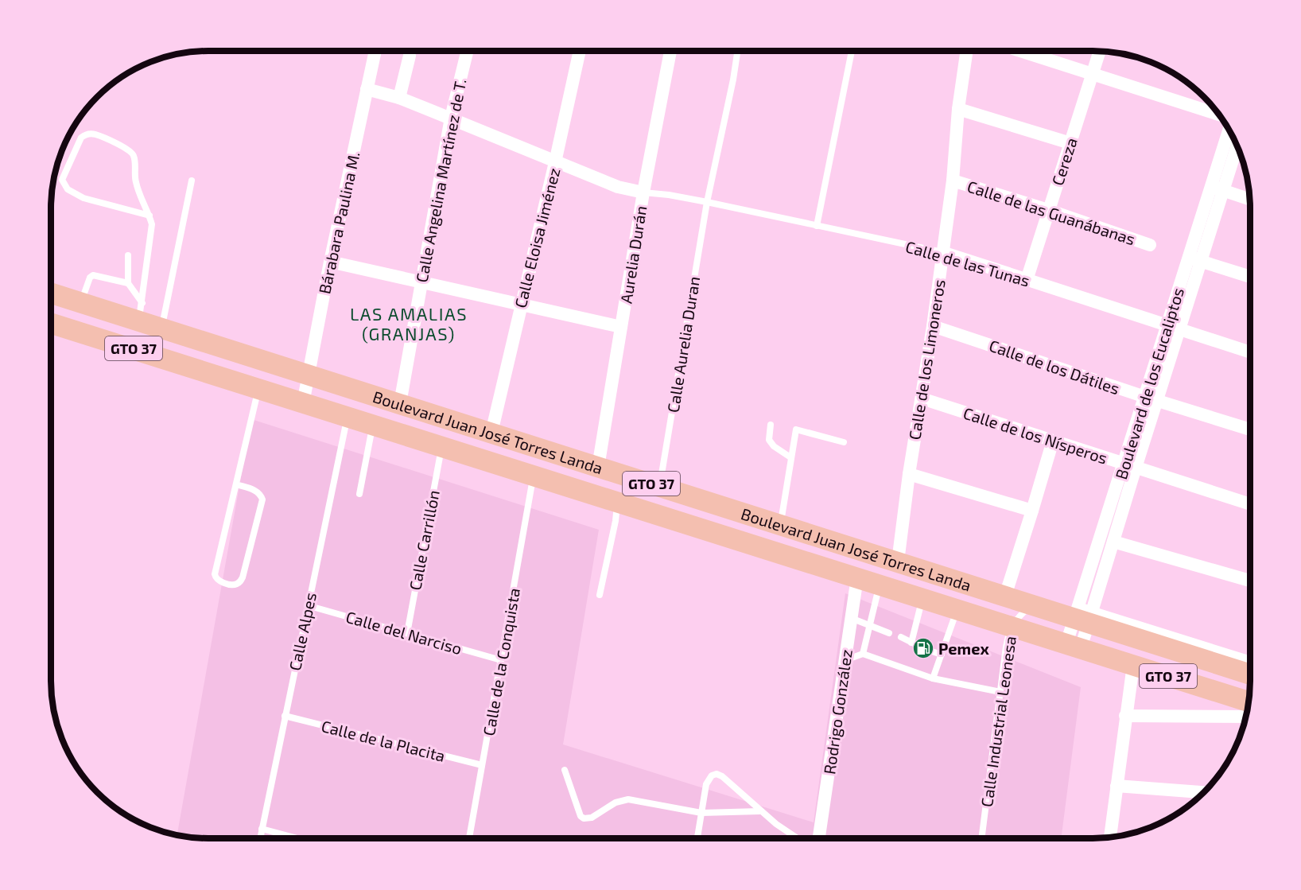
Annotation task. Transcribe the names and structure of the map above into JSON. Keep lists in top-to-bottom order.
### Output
{
  "streets": {
    "main road": ["GTO 37", "Boulevard Juan José Torres Landa"],
    "street": [
      "Cereza",
      "Calle Angelina Martínez de T.",
      "Calle de las Guanábanas",
      "Bárabara Paulina M.",
      "Calle Eloisa Jiménez",
      "Aurelia Durán",
      "Calle de las Tunas",
      "Calle de los Limoneros",
      "Calle de los Dátiles",
      "Boulevard de los Eucaliptos",
      "Calle de los Nísperos",
      "Rodrigo González"
    ],
    "lane": [
      "Calle Aurelia Duran",
      "Calle Carrillón",
      "Calle Alpes",
      "Calle del Narciso",
      "Calle de la Conquista",
      "Calle Industrial Leonesa",
      "Calle de la Placita"
    ]
  },
  "crossings": [
    ["Cereza", "Calle de las Guanábanas"],
    ["Cereza", "Calle de las Tunas"],
    ["Calle Angelina Martínez de T.", "Boulevard Juan José Torres Landa"],
    ["Calle de las Guanábanas", "Calle de los Limoneros"],
    ["Bárabara Paulina M.", "Boulevard Juan José Torres Landa"],
    ["Calle Eloisa Jiménez", "Boulevard Juan José Torres Landa"],
    ["Aurelia Durán", "Calle de las Tunas"],
    ["Aurelia Durán", "Boulevard Juan José Torres Landa"],
    ["Calle de las Tunas", "Calle Aurelia Duran"],
    ["Calle de las Tunas", "Calle de los Limoneros"],
    ["Calle de las Tunas", "Boulevard de los Eucaliptos"],
    ["Calle Aurelia Duran", "Boulevard Juan José Torres Landa"],
    ["Calle de los Limoneros", "Calle de los Dátiles"],
    ["Calle de los Limoneros", "Boulevard Juan José Torres Landa"],
    ["Calle de los Limoneros", "Calle de los Nísperos"],
    ["Calle de los Dátiles", "Boulevard de los Eucaliptos"],
    ["Boulevard de los Eucaliptos", "Boulevard Juan José Torres Landa"],
    ["Boulevard de los Eucaliptos", "Calle de los Nísperos"],
    ["Boulevard Juan José Torres Landa", "Calle Carrillón"],
    ["Boulevard Juan José Torres Landa", "Calle Alpes"],
    ["Boulevard Juan José Torres Landa", "Calle de la Conquista"],
    ["Boulevard Juan José Torres Landa", "Rodrigo González"],
    ["Boulevard Juan José Torres Landa", "Calle Industrial Leonesa"],
    ["Calle Carrillón", "Calle del Narciso"],
    ["Calle Alpes", "Calle del Narciso"],
    ["Calle Alpes", "Calle de la Placita"],
    ["Calle del Narciso", "Calle de la Conquista"],
    ["Calle de la Conquista", "Calle de la Placita"]
  ],
  "districts": ["LAS AMALIAS (GRANJAS)"],
  "places": {
    "fuel station": ["Pemex"]
  }
}
